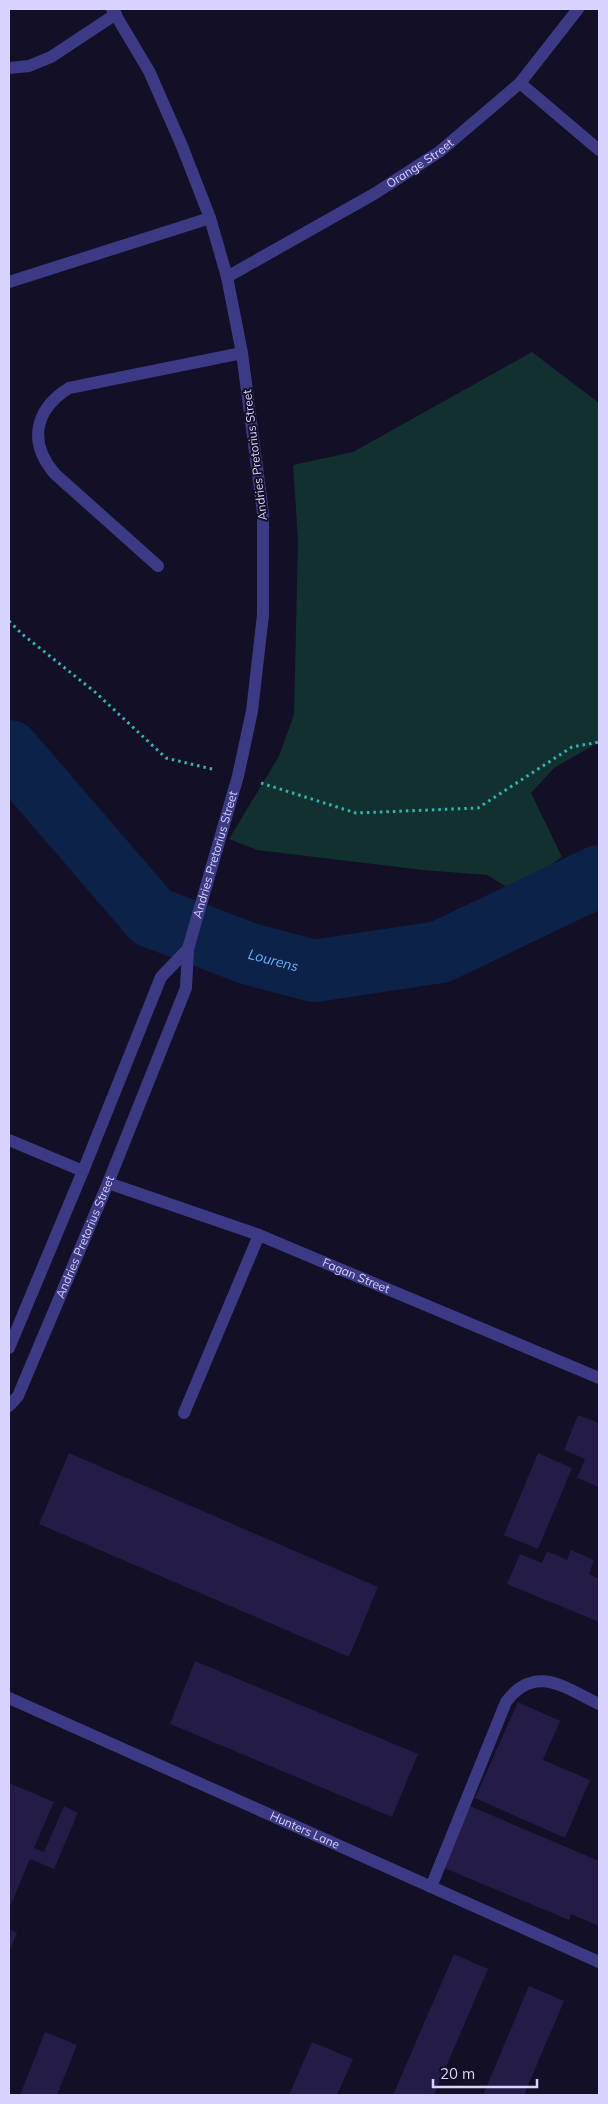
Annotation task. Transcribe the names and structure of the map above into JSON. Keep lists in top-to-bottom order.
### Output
{
  "streets": {
    "street": [
      "Orange Street",
      "Andries Pretorius Street",
      "Fagan Street",
      "Hunters Lane"
    ]
  },
  "crossings": [
    ["Orange Street", "Andries Pretorius Street"],
    ["Andries Pretorius Street", "Fagan Street"]
  ],
  "water": ["Lourens"],
  "scale_bar": "20 m"
}
